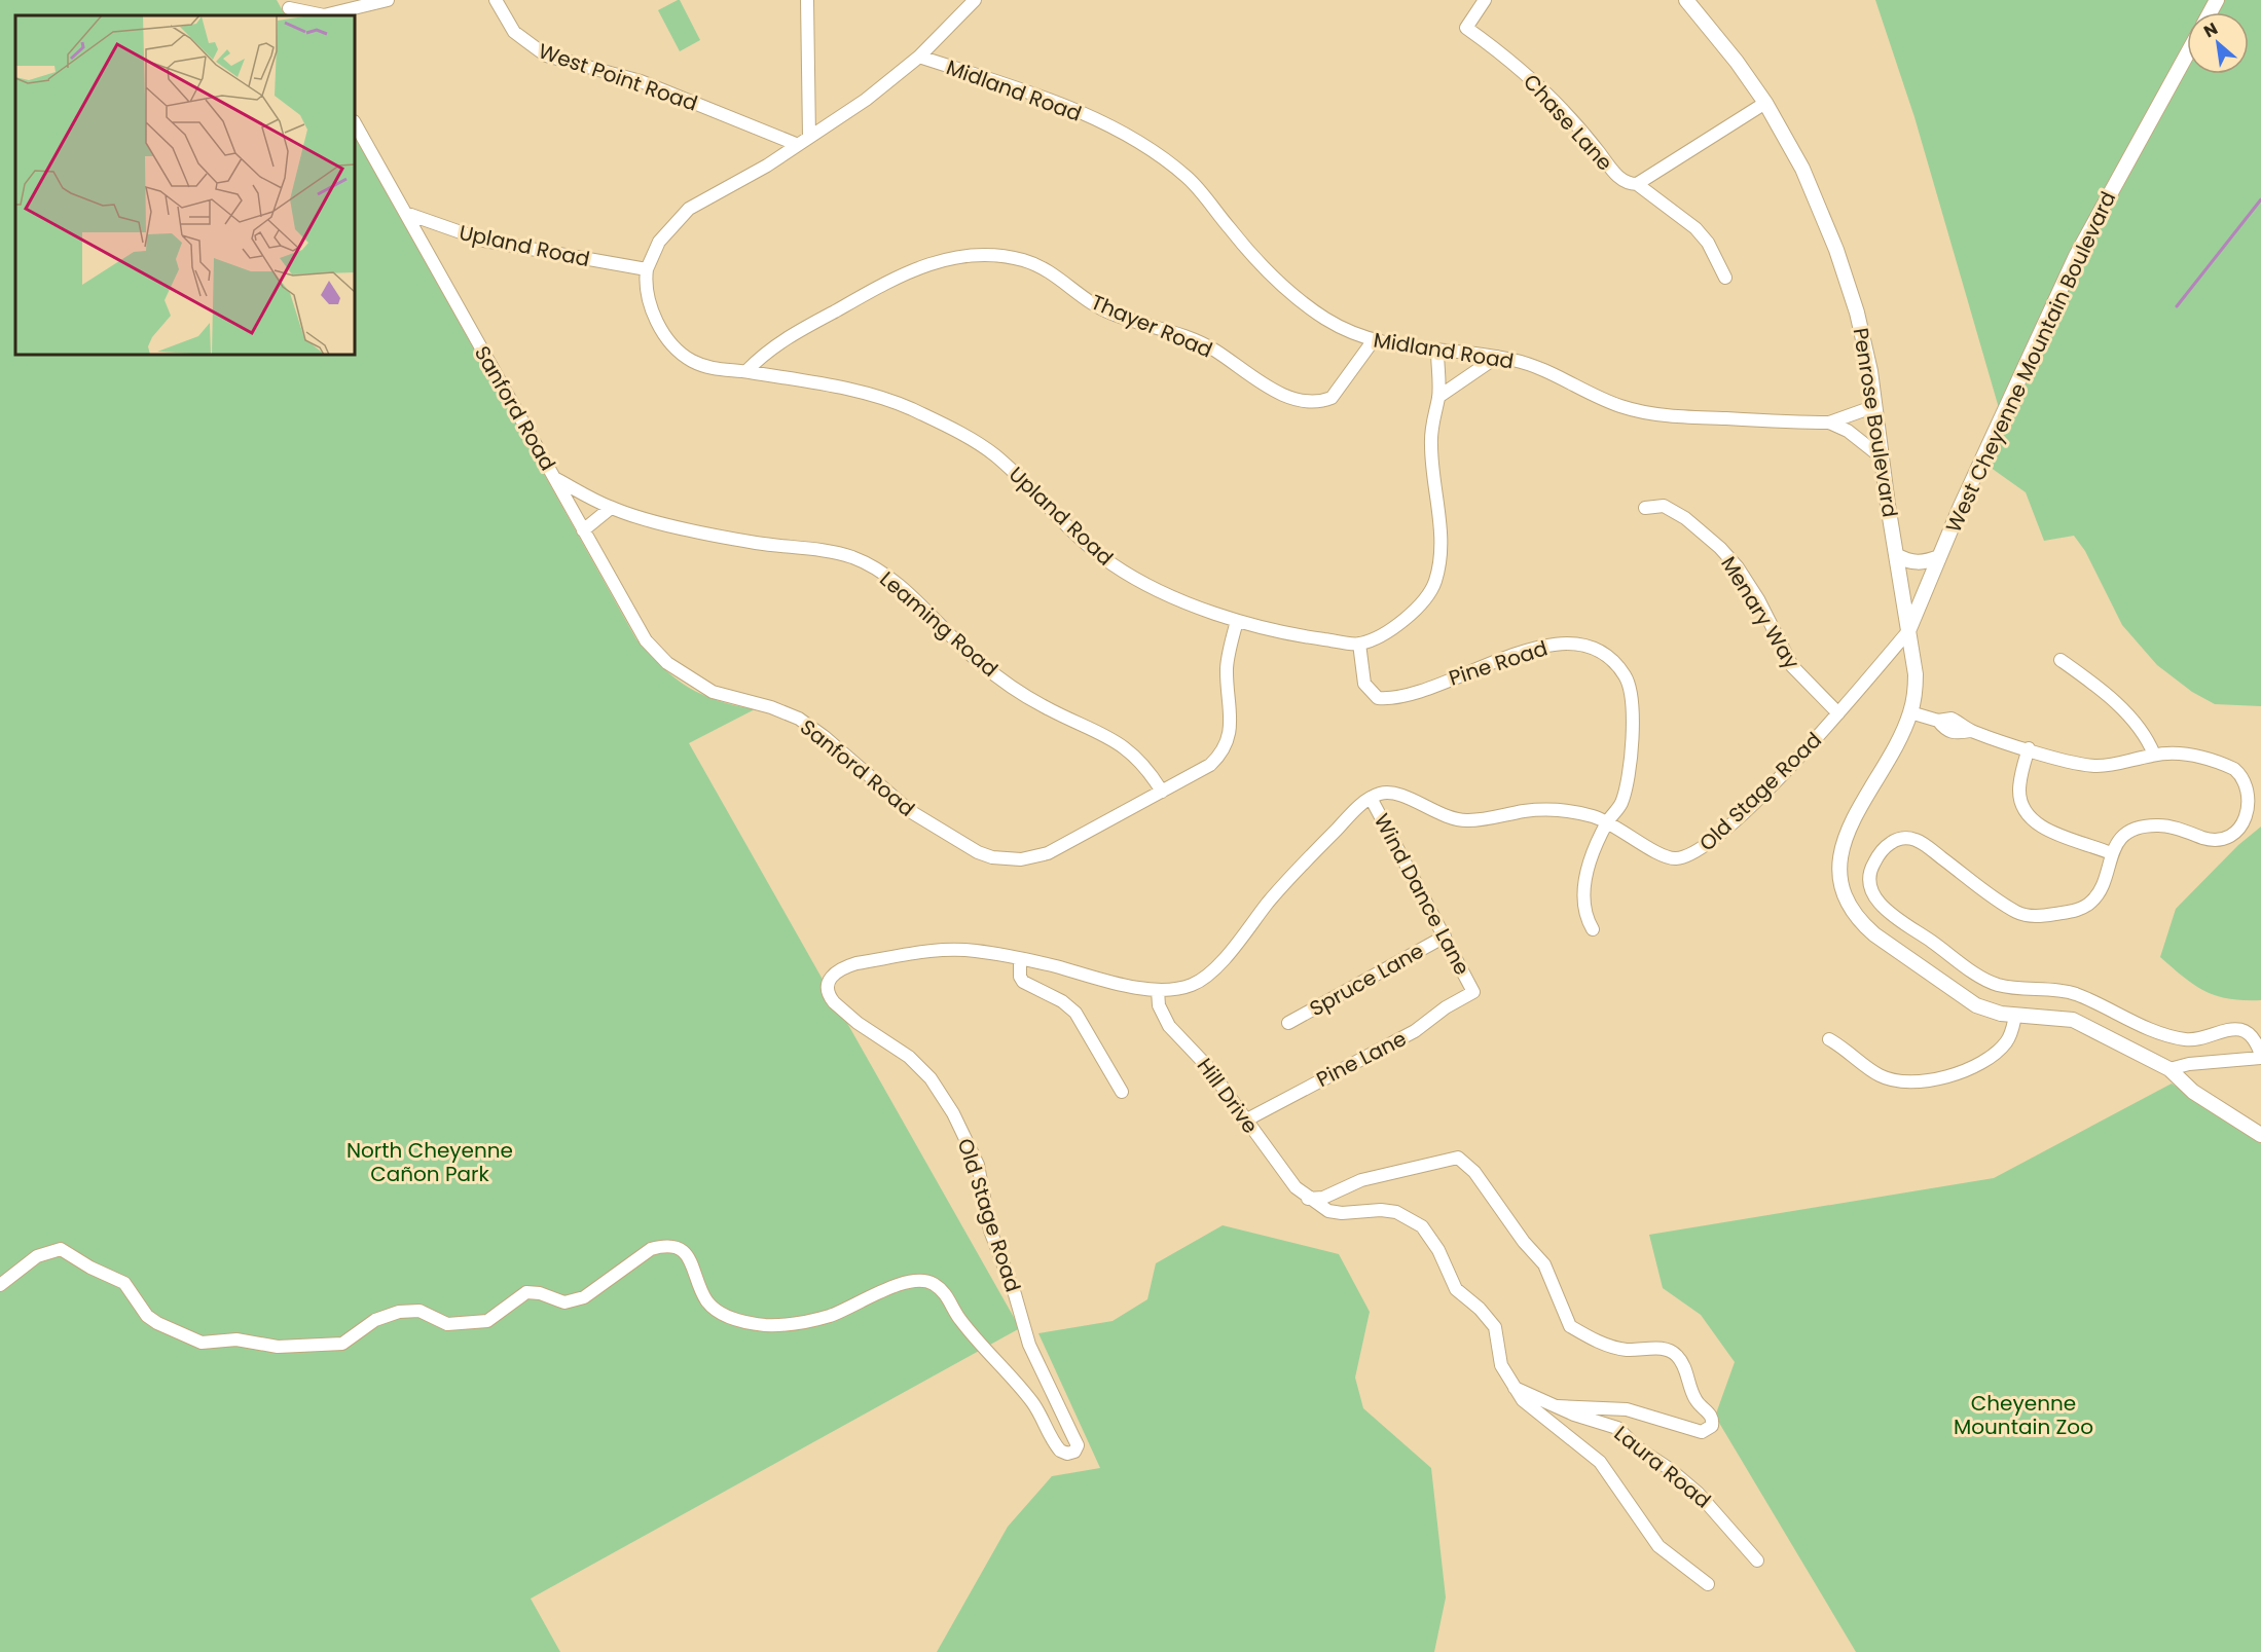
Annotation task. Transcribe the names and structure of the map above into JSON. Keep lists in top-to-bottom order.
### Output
{
  "streets": {
    "street": [
      "West Point Road",
      "Midland Road",
      "Chase Lane",
      "Upland Road",
      "Thayer Road",
      "West Cheyenne Mountain Boulevard",
      "Sanford Road",
      "Penrose Boulevard",
      "Menary Way",
      "Leaming Road",
      "Pine Road",
      "Old Stage Road",
      "Wind Dance Lane",
      "Spruce Lane",
      "Pine Lane",
      "Hill Drive",
      "Laura Road"
    ]
  },
  "crossings": [
    ["Midland Road", "Thayer Road"],
    ["Midland Road", "Penrose Boulevard"],
    ["Upland Road", "Thayer Road"],
    ["Upland Road", "Sanford Road"],
    ["Upland Road", "Pine Road"],
    ["West Cheyenne Mountain Boulevard", "Penrose Boulevard"],
    ["West Cheyenne Mountain Boulevard", "Old Stage Road"],
    ["Sanford Road", "Leaming Road"],
    ["Penrose Boulevard", "Old Stage Road"],
    ["Menary Way", "Old Stage Road"],
    ["Pine Road", "Old Stage Road"],
    ["Old Stage Road", "Wind Dance Lane"],
    ["Old Stage Road", "Hill Drive"],
    ["Wind Dance Lane", "Spruce Lane"],
    ["Wind Dance Lane", "Pine Lane"],
    ["Pine Lane", "Hill Drive"]
  ],
  "parks": ["North Cheyenne Cañon Park", "Cheyenne Mountain Zoo"],
  "north": "top left"
}
